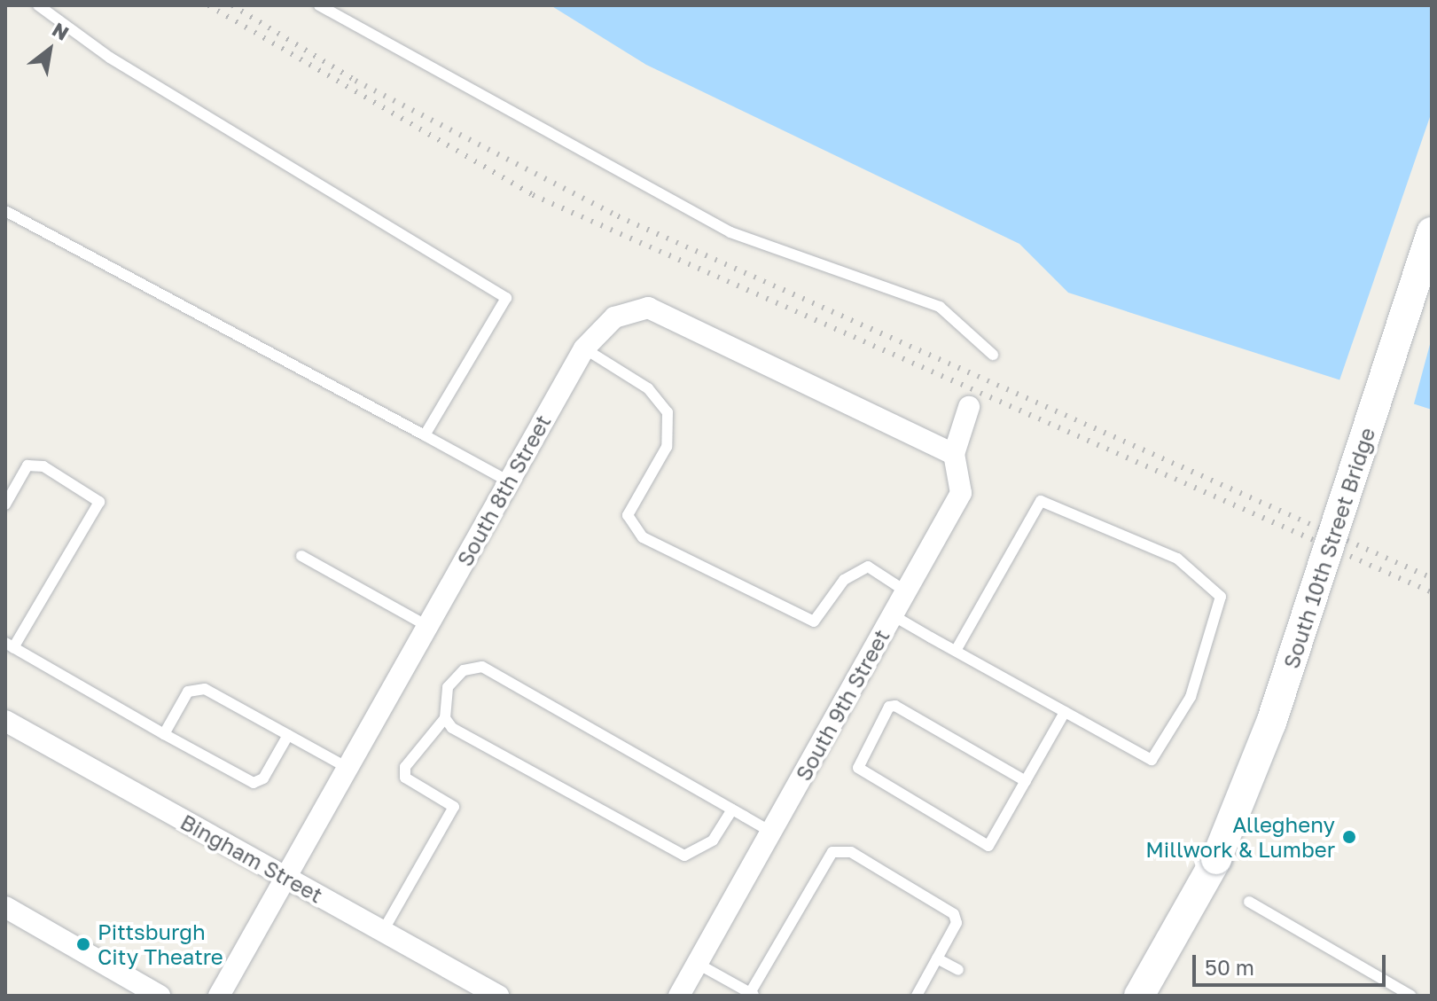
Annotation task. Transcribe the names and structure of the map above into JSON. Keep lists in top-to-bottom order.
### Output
{
  "streets": {
    "main road": ["South 10th Street Bridge"],
    "street": ["South 8th Street", "South 9th Street", "Bingham Street"]
  },
  "crossings": [
    ["South 8th Street", "South 9th Street"],
    ["South 8th Street", "Bingham Street"]
  ],
  "places": ["Allegheny Millwork & Lumber", "Pittsburgh City Theatre"],
  "scale_bar": "50 m",
  "north": "top right"
}
